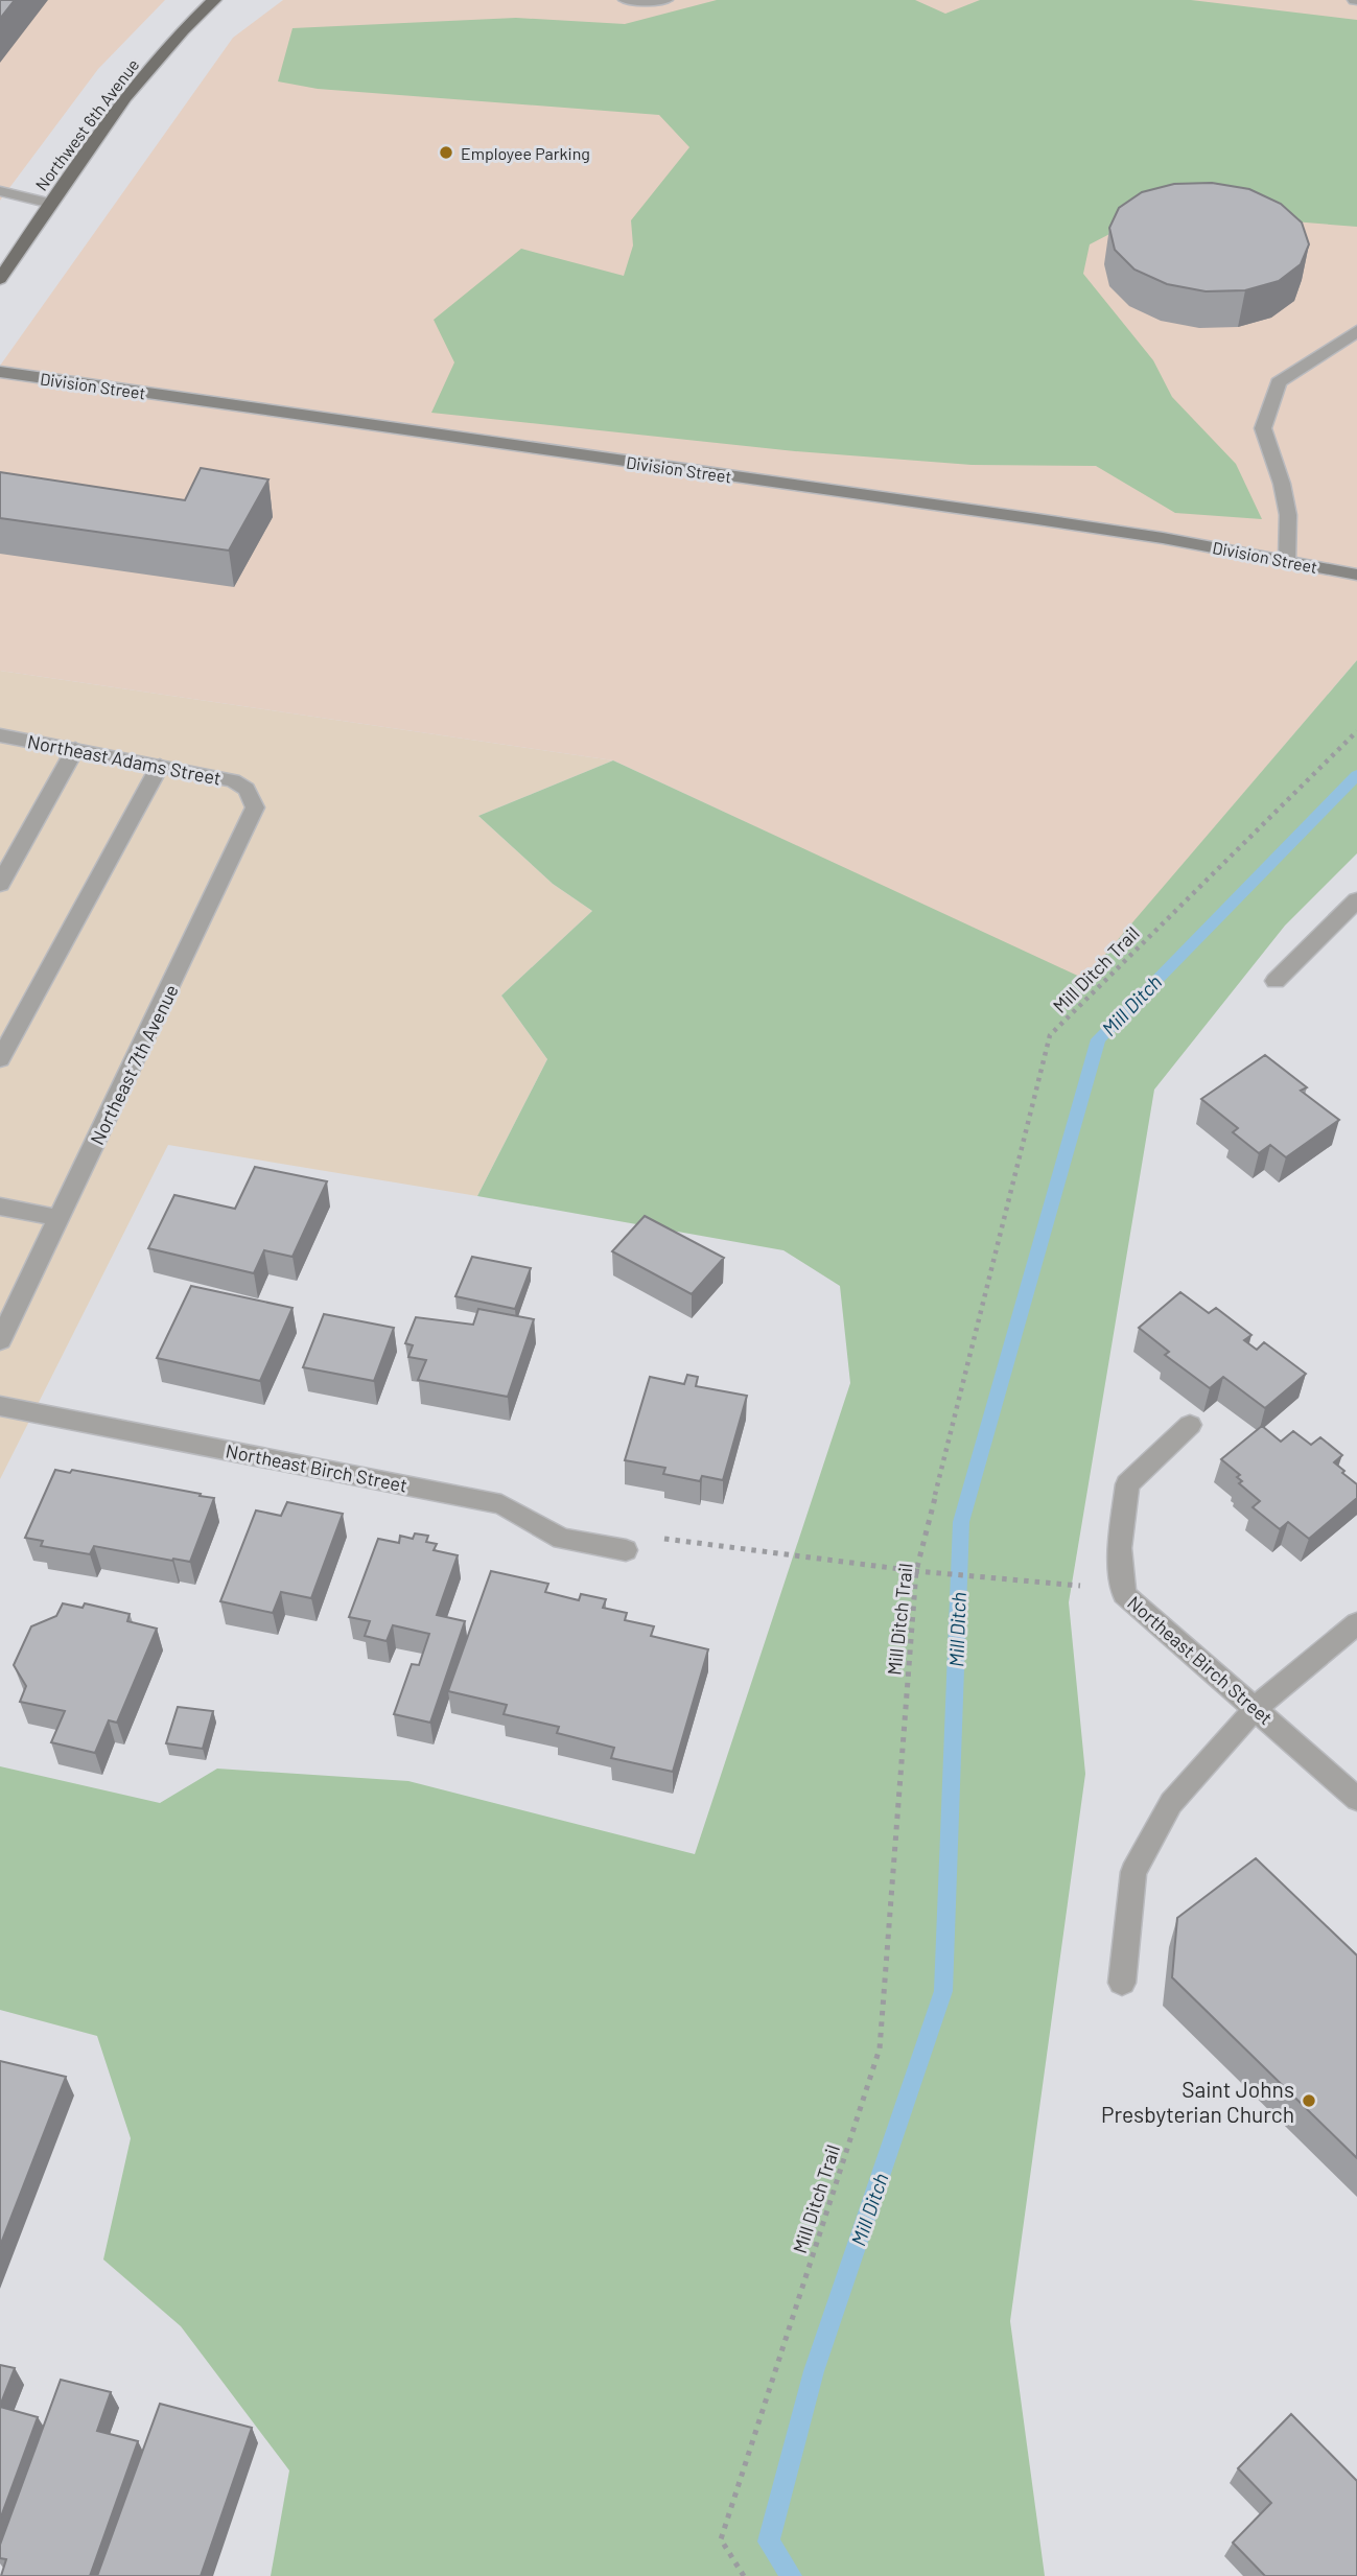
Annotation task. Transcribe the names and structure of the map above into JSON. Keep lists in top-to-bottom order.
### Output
{
  "streets": {
    "main road": ["Northwest 6th Avenue"],
    "street": [
      "Division Street",
      "Northeast Adams Street",
      "Northeast 7th Avenue",
      "Northeast Birch Street"
    ],
    "path": ["Mill Ditch Trail"]
  },
  "crossings": [
    ["Northeast Adams Street", "Northeast 7th Avenue"]
  ],
  "water": ["Mill Ditch"],
  "places": ["Employee Parking", "Saint Johns Presbyterian Church"]
}
